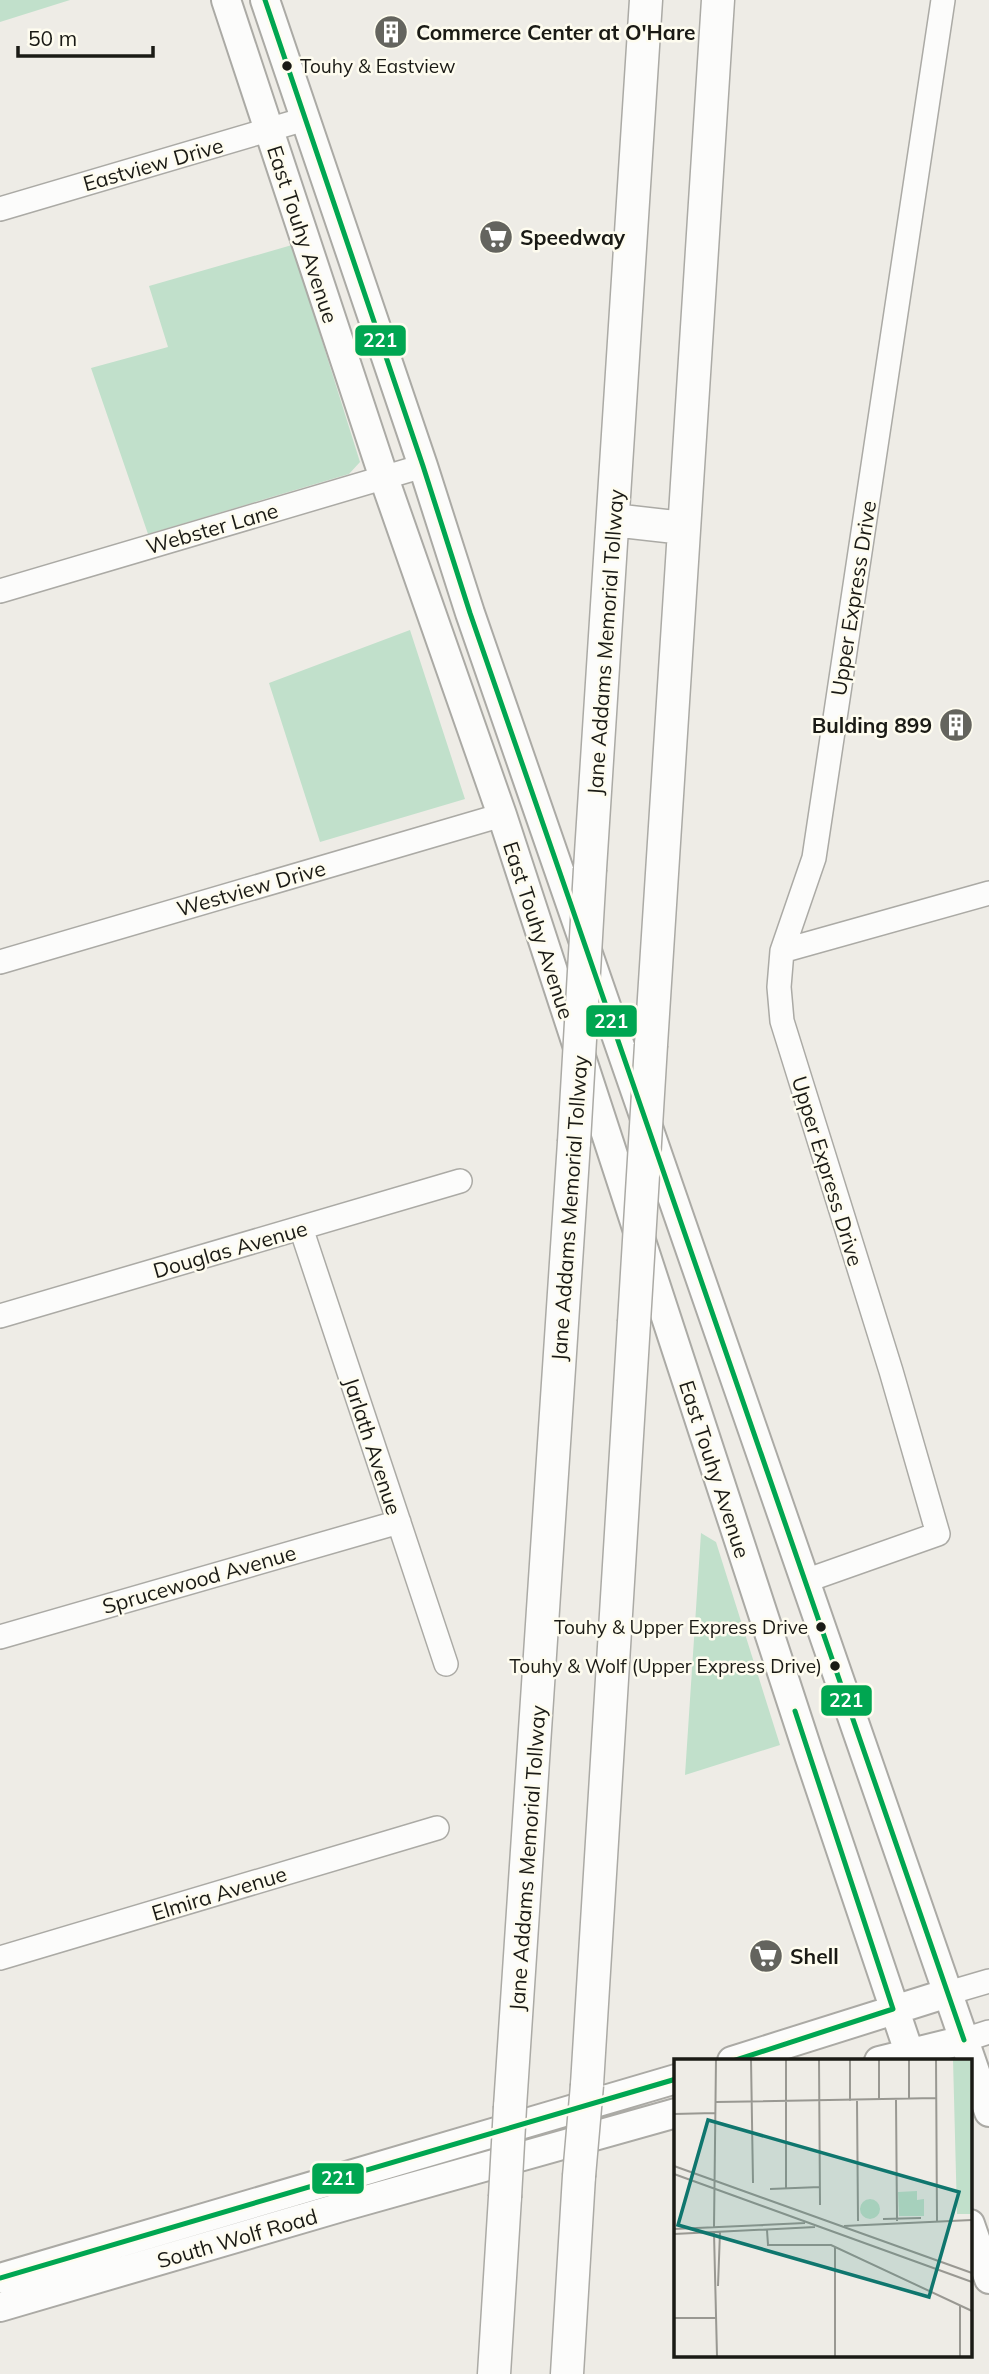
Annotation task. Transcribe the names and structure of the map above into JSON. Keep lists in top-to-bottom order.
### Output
{
  "streets": {
    "highway": ["Jane Addams Memorial Tollway"],
    "main road": ["East Touhy Avenue", "South Wolf Road"],
    "street": [
      "Eastview Drive",
      "Webster Lane",
      "Upper Express Drive",
      "Westview Drive",
      "Douglas Avenue",
      "Jarlath Avenue",
      "Sprucewood Avenue",
      "Elmira Avenue"
    ]
  },
  "crossings": [
    ["Eastview Drive", "East Touhy Avenue"],
    ["East Touhy Avenue", "Webster Lane"],
    ["East Touhy Avenue", "Upper Express Drive"],
    ["East Touhy Avenue", "Westview Drive"],
    ["Douglas Avenue", "Jarlath Avenue"],
    ["Jarlath Avenue", "Sprucewood Avenue"]
  ],
  "places": {
    "building": ["Commerce Center at O'Hare", "Bulding 899"],
    "other": ["Touhy & Eastview", "Touhy & Upper Express Drive", "Touhy & Wolf (Upper Express Drive)"],
    "supermarket": ["Speedway", "Shell"]
  },
  "lines": ["transit line 221"],
  "scale_bar": "50 m"
}
